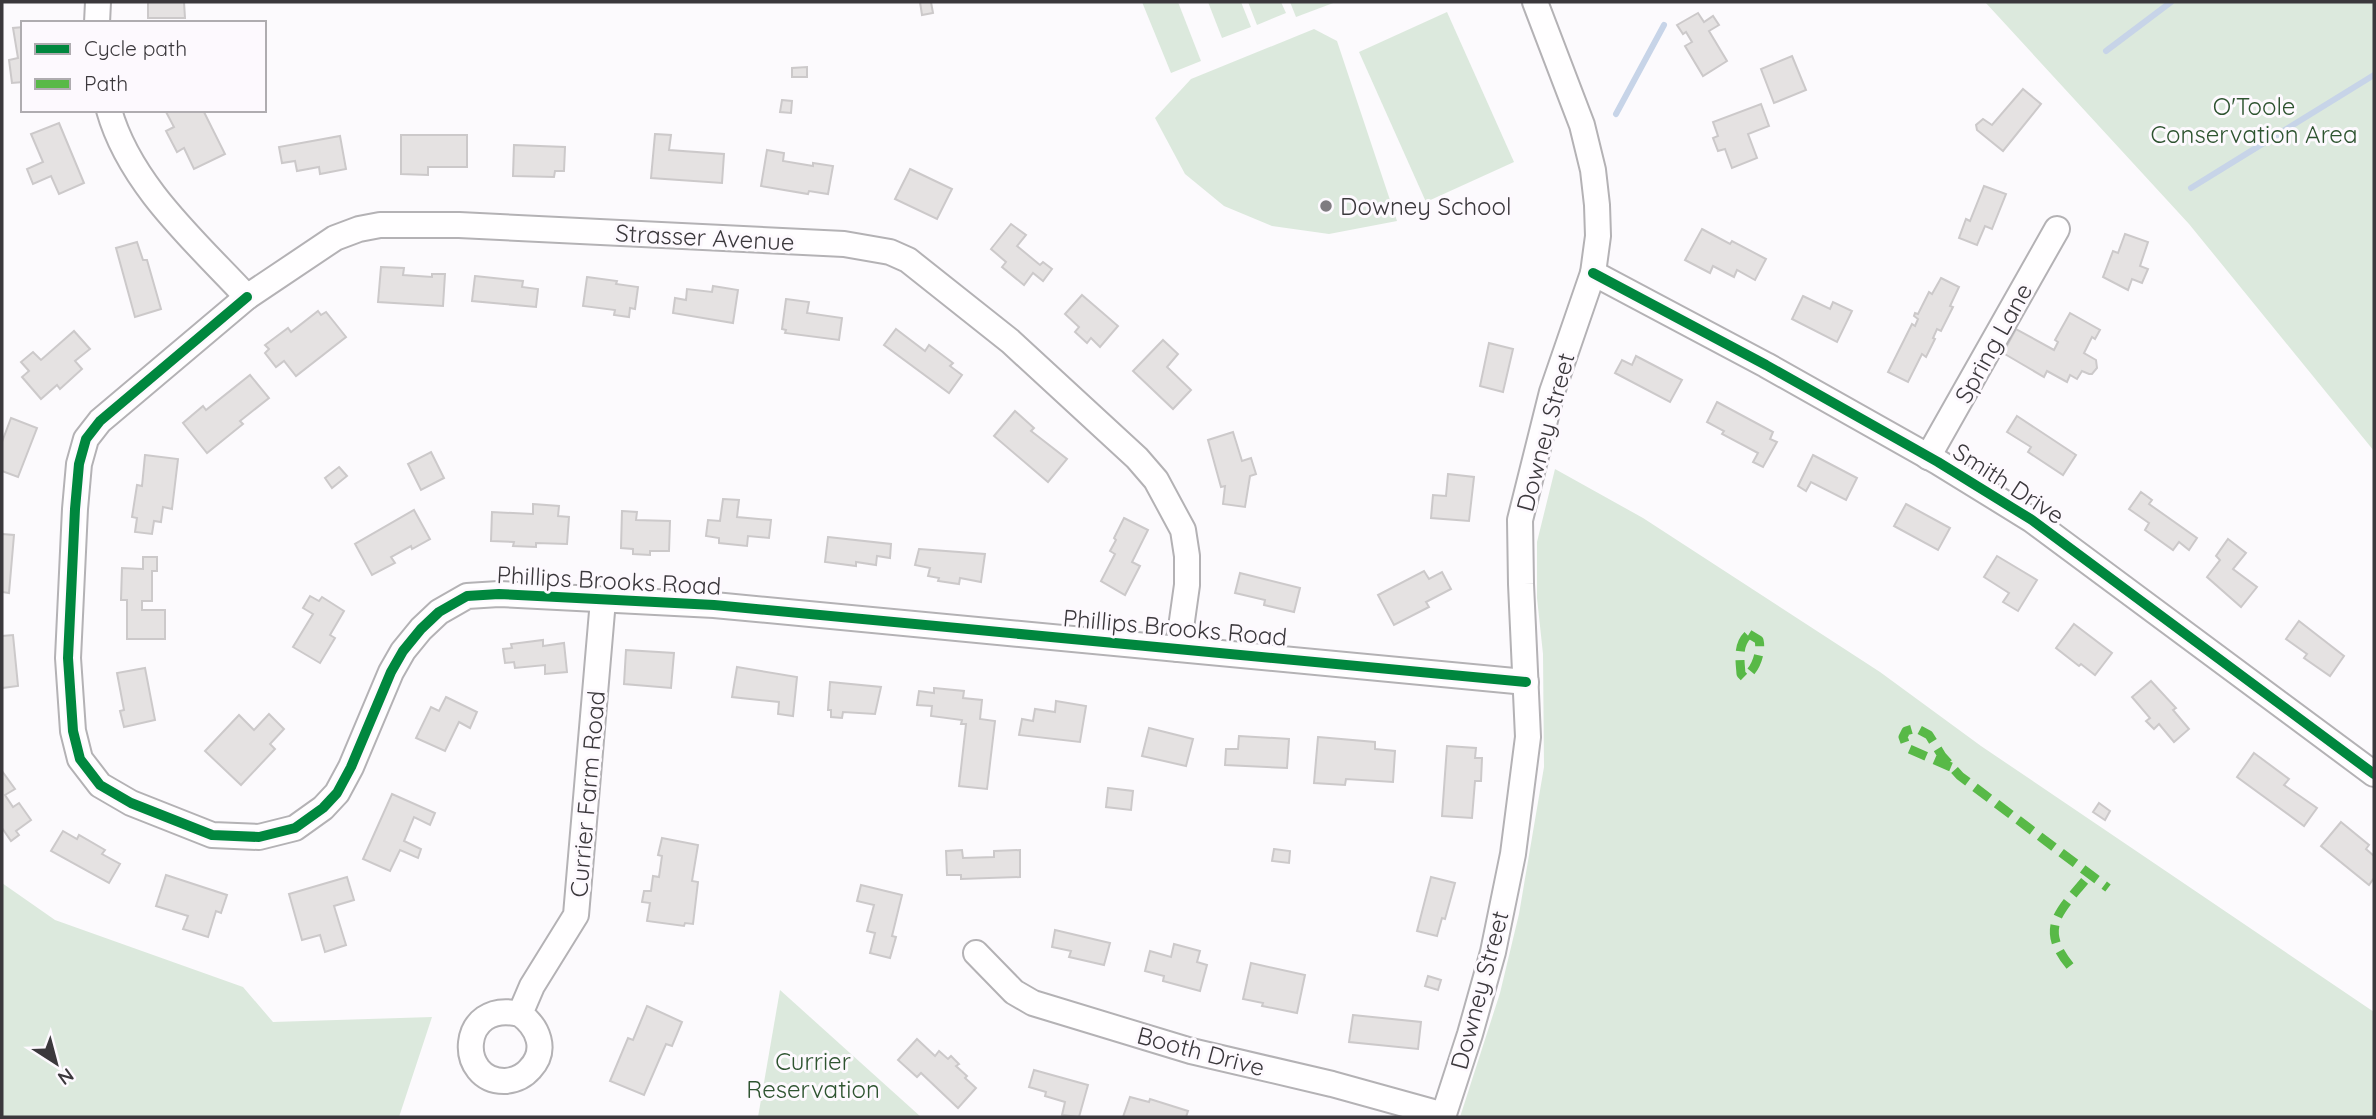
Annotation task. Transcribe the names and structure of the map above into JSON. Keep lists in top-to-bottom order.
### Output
{
  "streets": {
    "street": [
      "Strasser Avenue",
      "Spring Lane",
      "Downey Street",
      "Smith Drive",
      "Phillips Brooks Road",
      "Currier Farm Road",
      "Booth Drive"
    ]
  },
  "crossings": [
    ["Strasser Avenue", "Phillips Brooks Road"],
    ["Spring Lane", "Smith Drive"],
    ["Downey Street", "Smith Drive"],
    ["Downey Street", "Phillips Brooks Road"],
    ["Downey Street", "Booth Drive"],
    ["Phillips Brooks Road", "Currier Farm Road"]
  ],
  "parks": ["O'Toole Conservation Area", "Currier Reservation"],
  "places": ["Downey School"],
  "legend": ["Cycle path", "Path"],
  "north": "bottom right"
}
